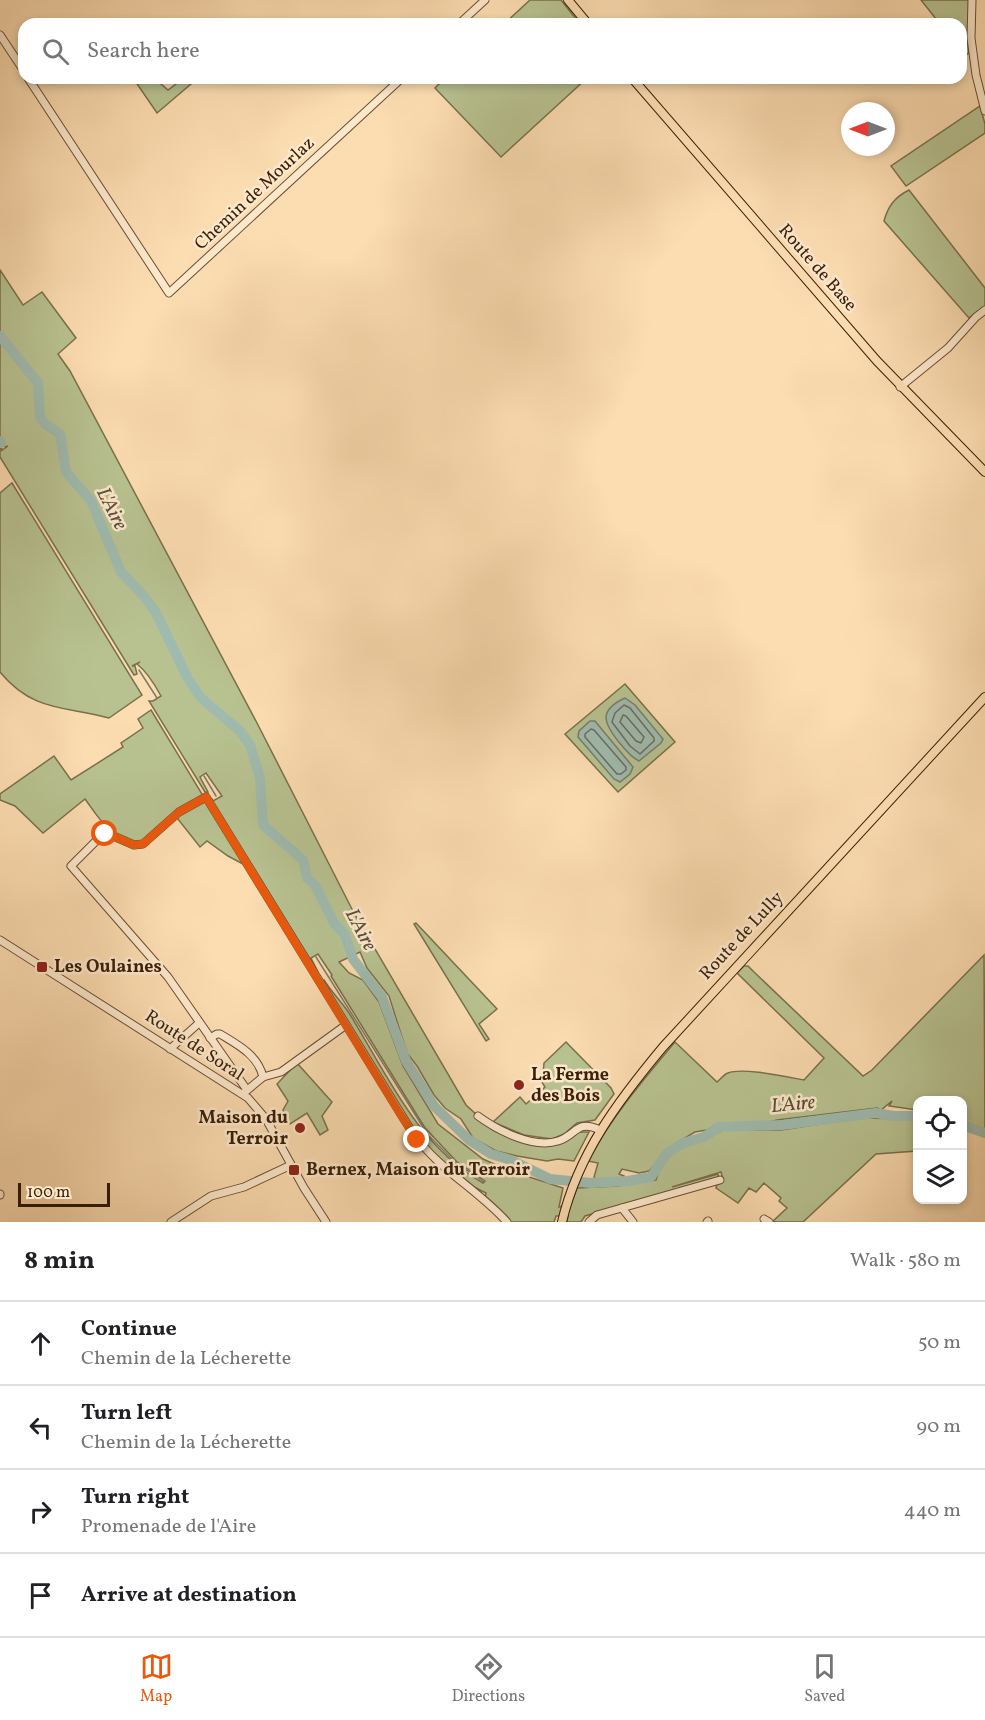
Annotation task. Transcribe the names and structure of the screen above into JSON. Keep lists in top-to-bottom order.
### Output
{
  "streets": {
    "main road": ["Route de Base", "Route de Lully"],
    "street": ["Chemin de Mourlaz", "Route de Soral"]
  },
  "water": ["L'Aire"],
  "places": {
    "transit": ["Les Oulaines", "Bernex, Maison du Terroir"],
    "other": ["La Ferme des Bois", "Maison du Terroir"]
  },
  "scale_bar": "100 m",
  "north": "left",
  "page": {
    "search": "Search here",
    "scale": "100 m",
    "heading": ["8 min", "Walk · 580 m"],
    "list": [
      ["Continue", "Chemin de la Lécherette", "50 m"],
      ["Turn left", "Chemin de la Lécherette", "90 m"],
      ["Turn right", "Promenade de l'Aire", "440 m"],
      "Arrive at destination"
    ],
    "nav": ["Map", "Directions", "Saved"]
  }
}
